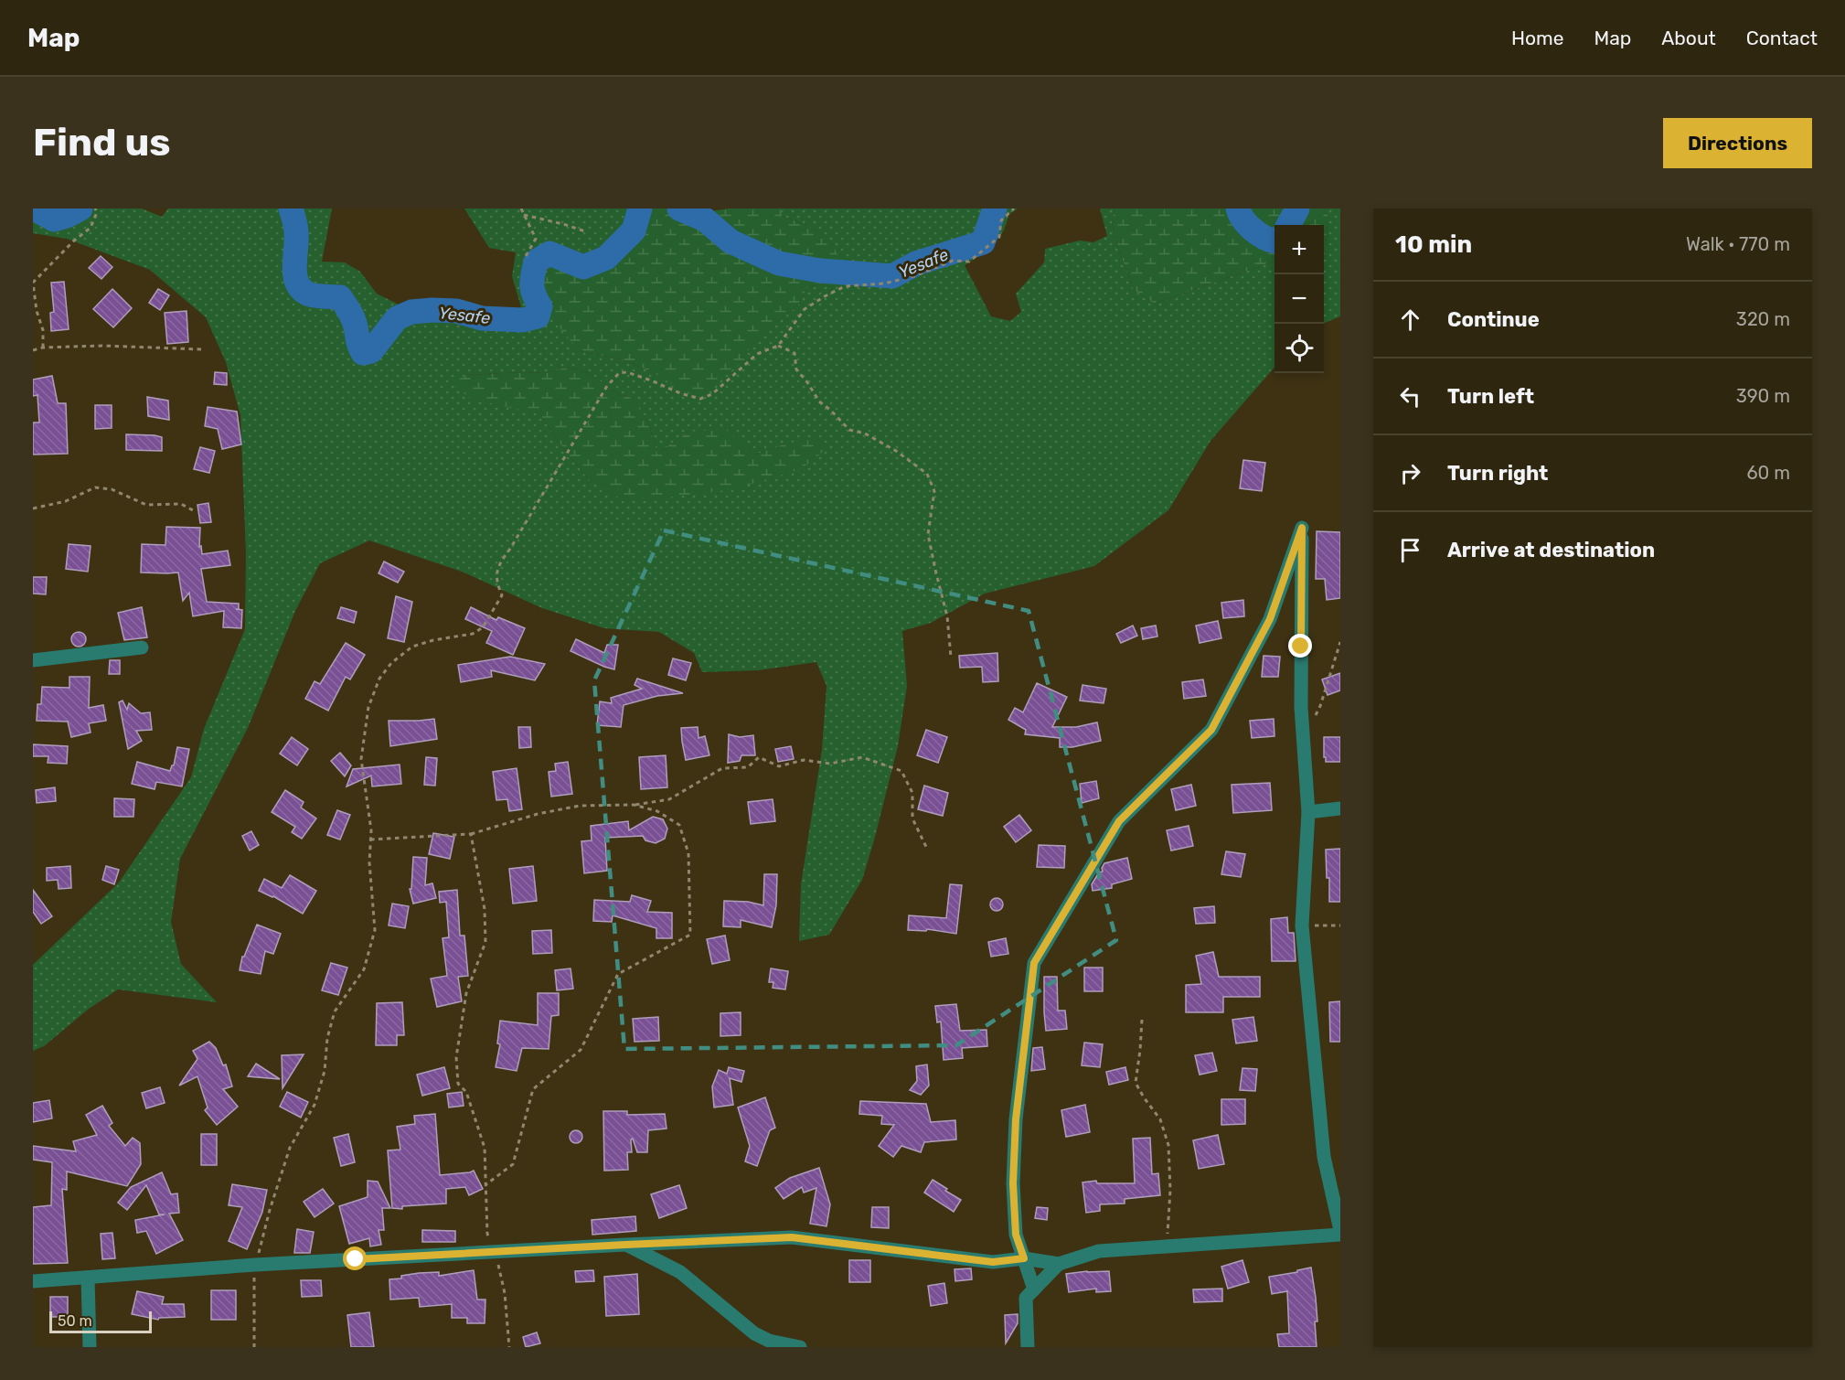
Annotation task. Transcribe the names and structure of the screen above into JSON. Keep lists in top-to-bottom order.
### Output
{
  "water": ["Yesafe"],
  "scale_bar": "50 m",
  "page": {
    "header": "Map",
    "nav": [
      "Home",
      "Map",
      "About",
      "Contact"
    ],
    "buttons": "Directions",
    "title": "Find us",
    "heading": ["10 min", "Walk · 770 m"],
    "map_buttons": ["+", "−"],
    "list": [
      ["Continue", "320 m"],
      ["Turn left", "390 m"],
      ["Turn right", "60 m"],
      "Arrive at destination"
    ],
    "scale": "50 m"
  }
}
